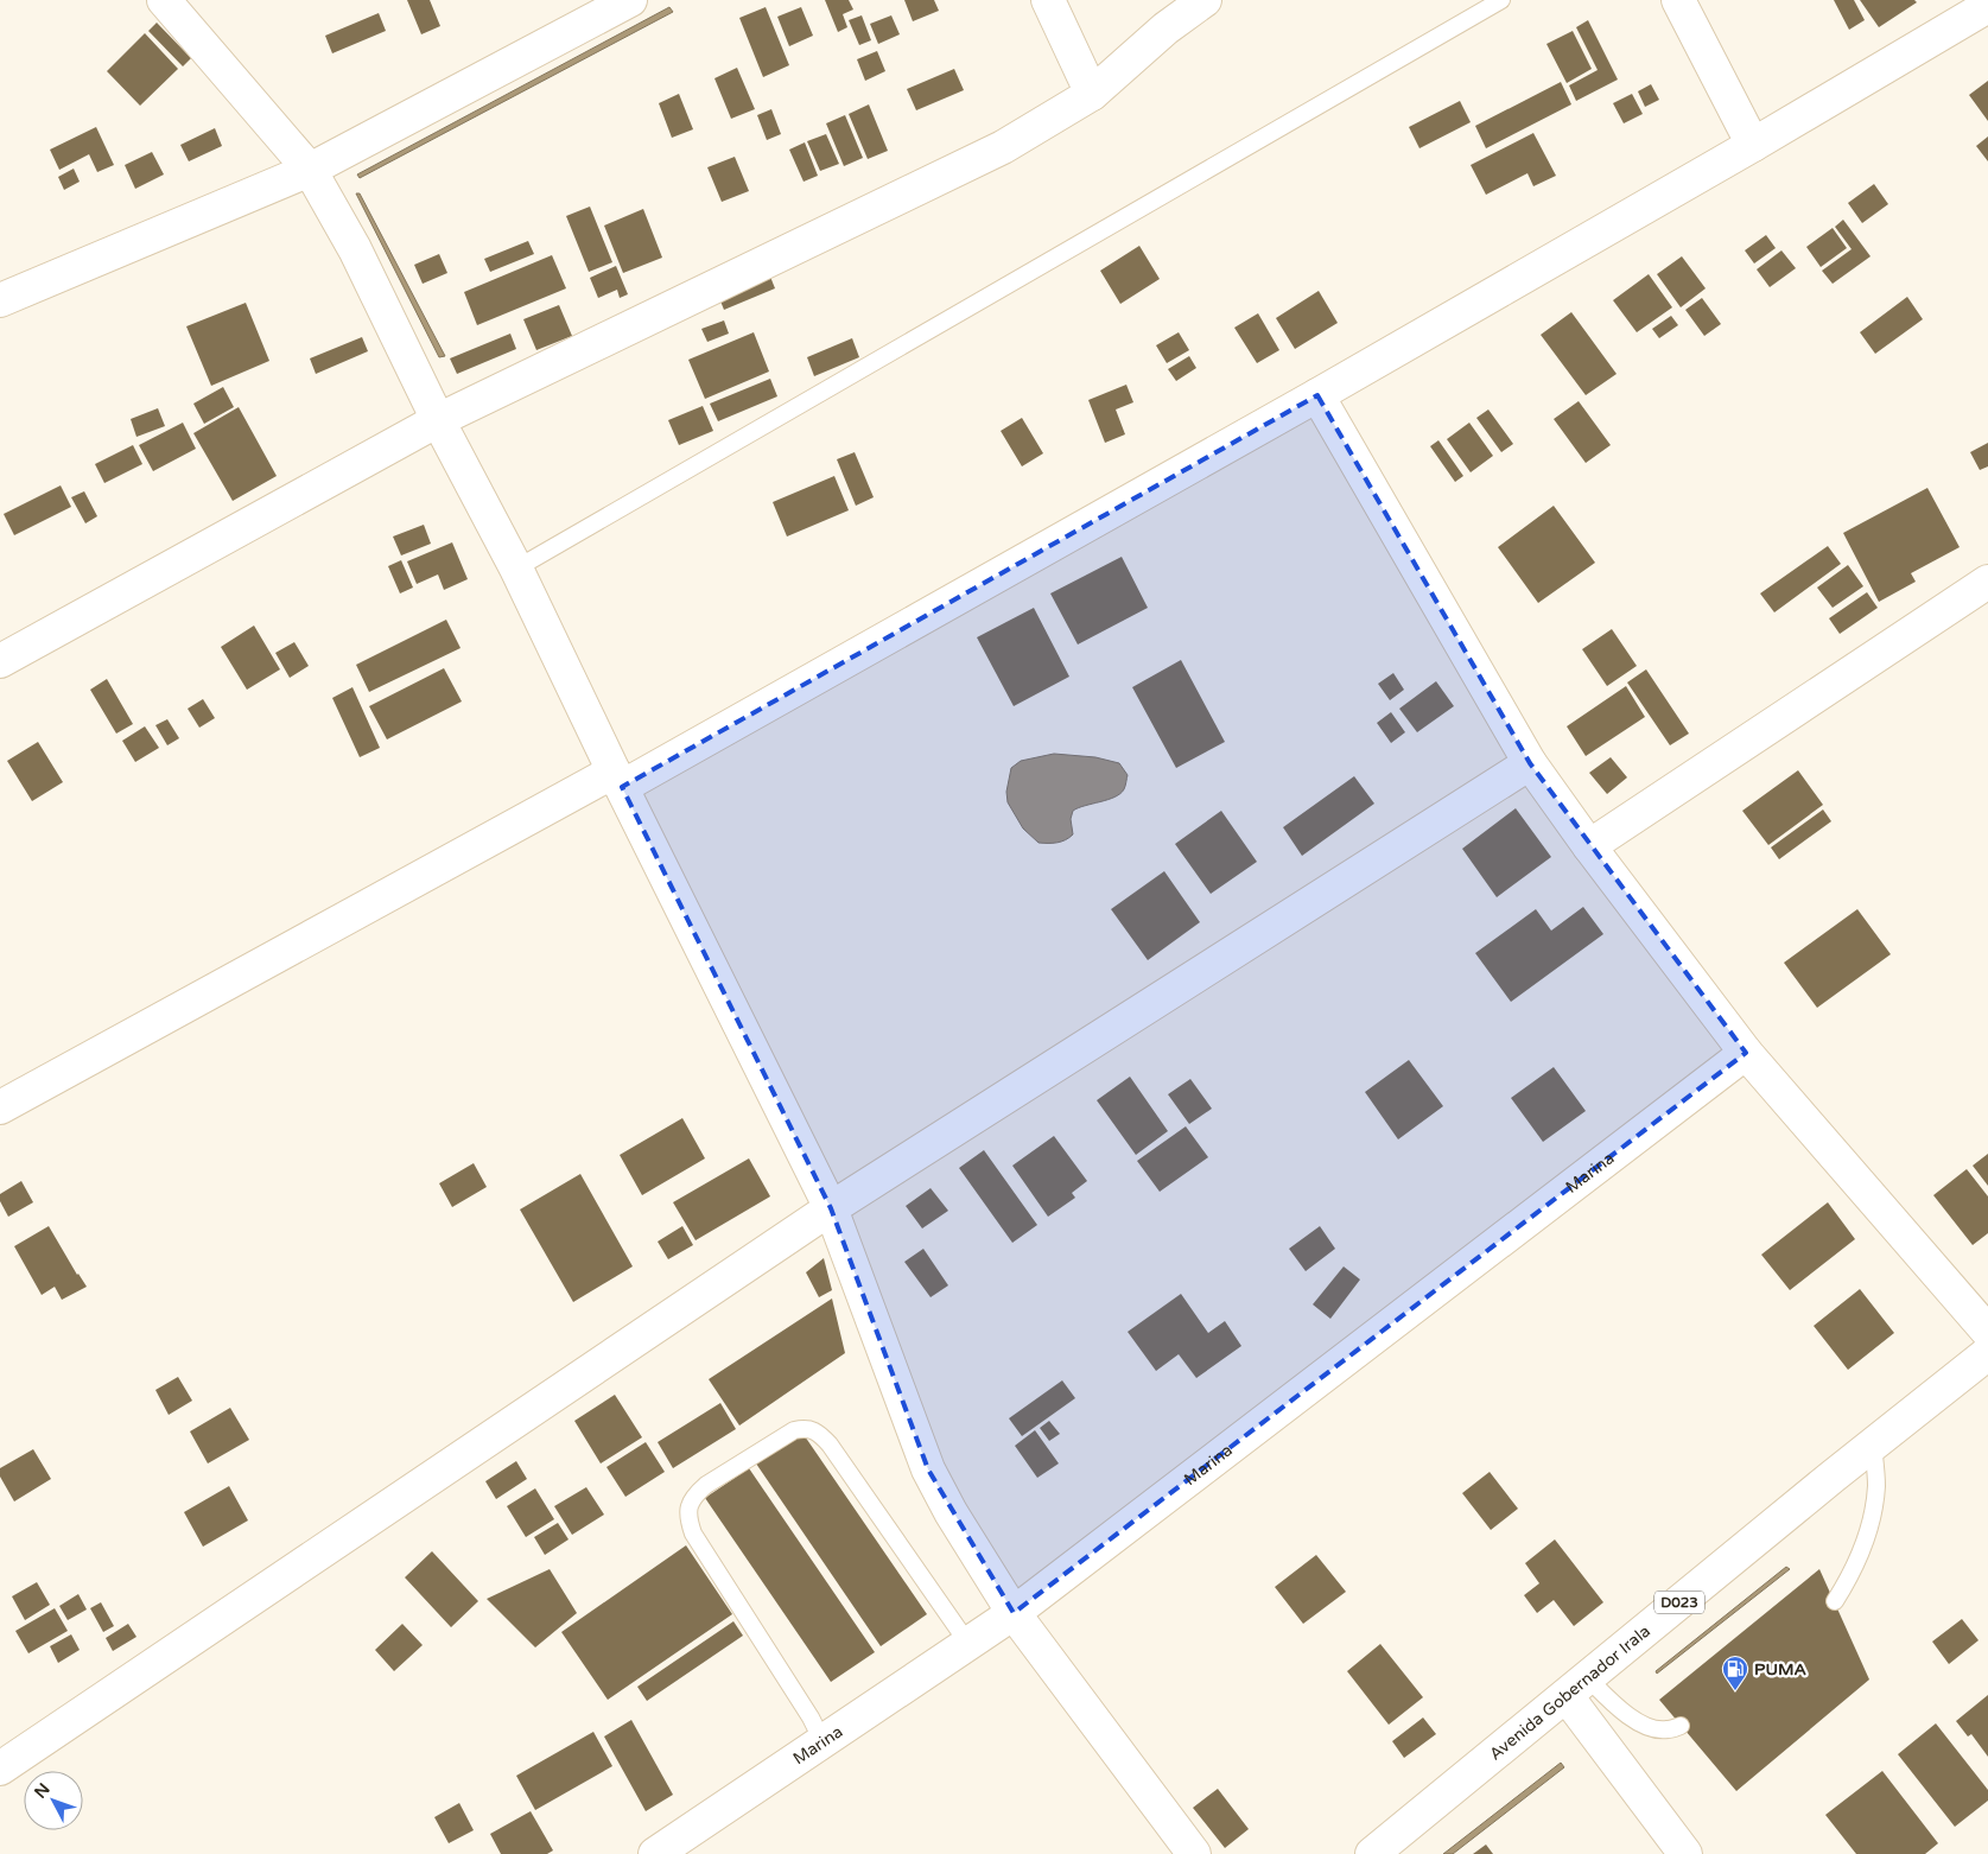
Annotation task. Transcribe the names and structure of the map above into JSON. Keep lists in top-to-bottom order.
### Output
{
  "streets": {
    "street": ["Marina", "D023", "Avenida Gobernador Irala"]
  },
  "places": {
    "fuel station": ["PUMA"]
  },
  "north": "top left"
}
